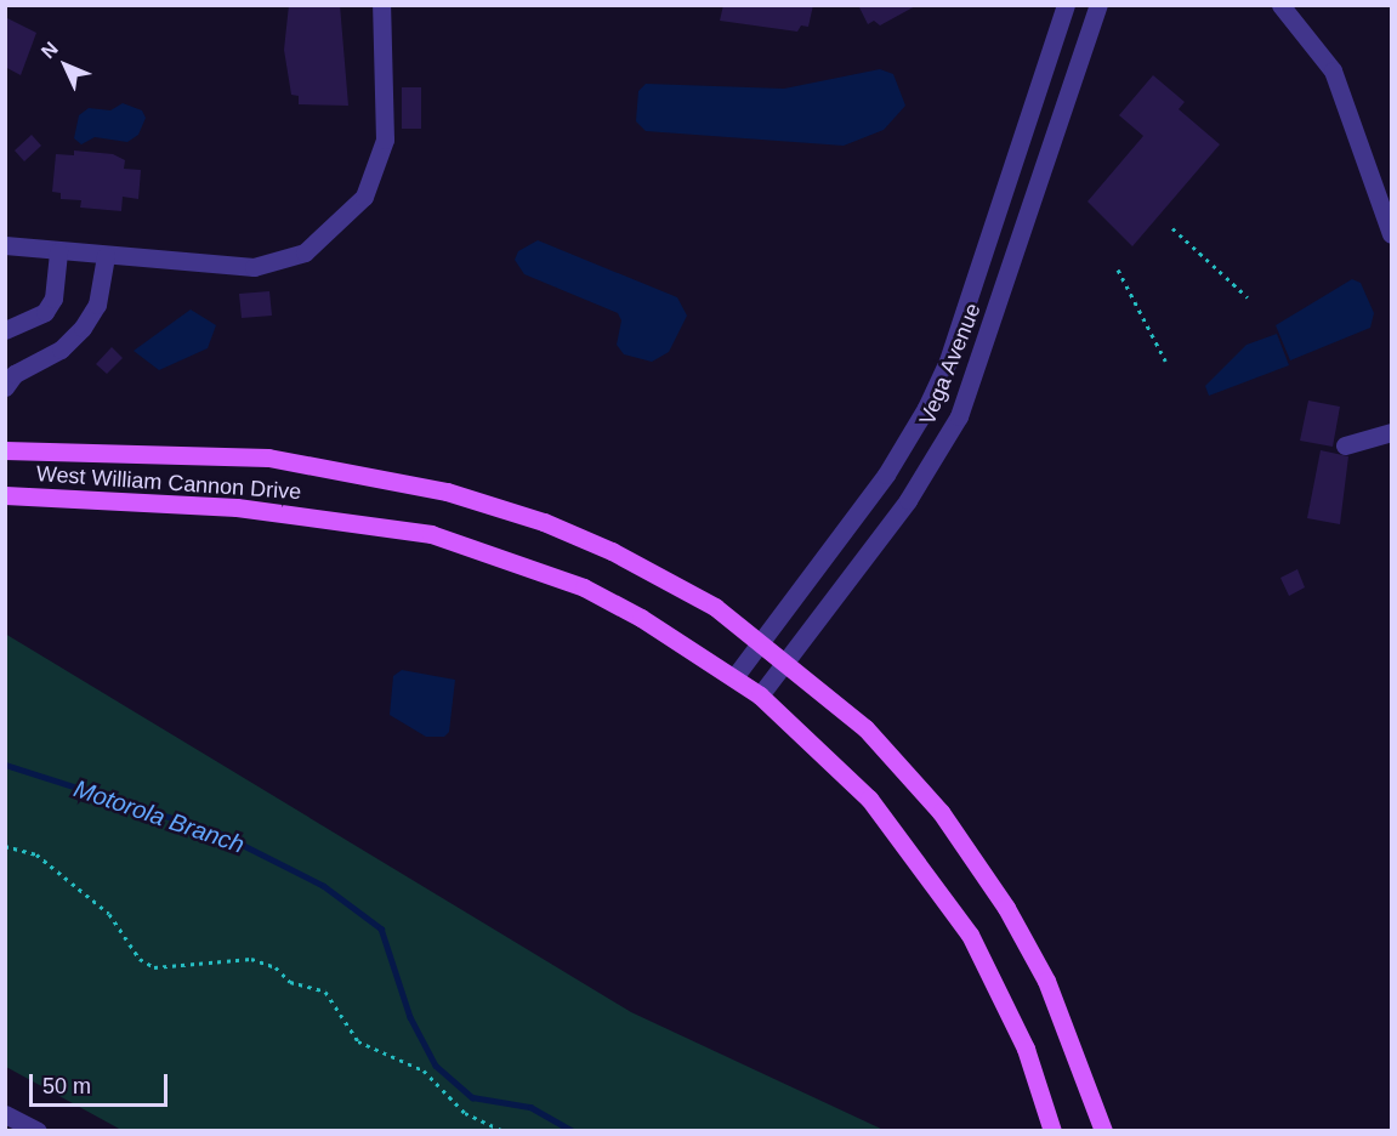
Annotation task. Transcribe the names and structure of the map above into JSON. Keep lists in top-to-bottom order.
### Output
{
  "streets": {
    "main road": ["West William Cannon Drive"],
    "street": ["Vega Avenue"]
  },
  "crossings": [
    ["Vega Avenue", "West William Cannon Drive"]
  ],
  "water": ["Motorola Branch"],
  "scale_bar": "50 m",
  "north": "top left"
}
